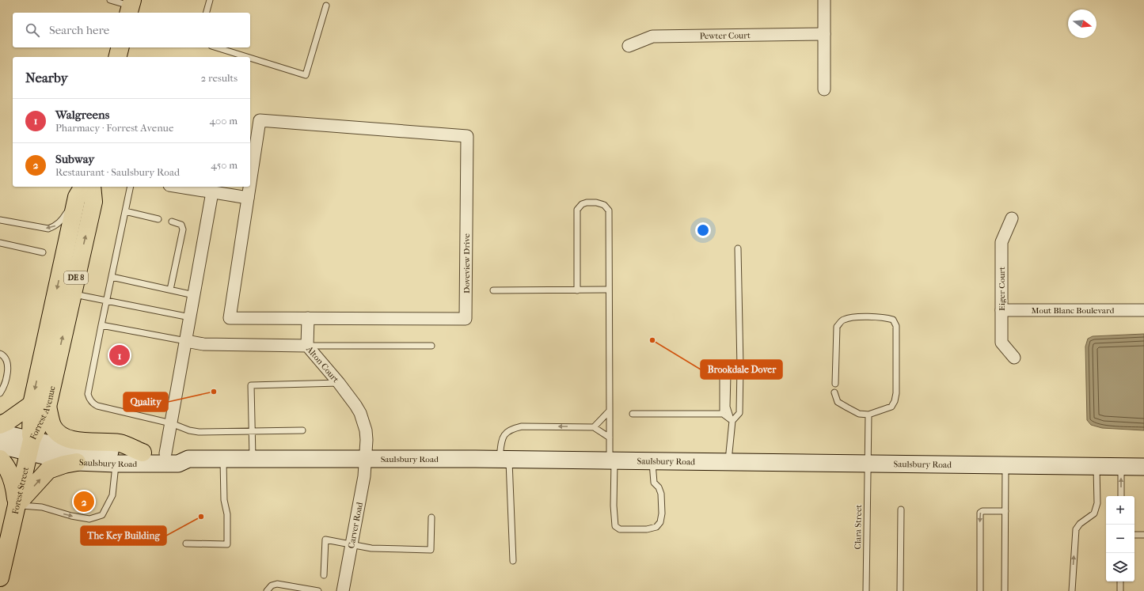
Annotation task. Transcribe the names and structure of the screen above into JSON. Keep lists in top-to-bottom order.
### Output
{
  "streets": {
    "highway": ["DE 8", "Forrest Avenue", "Forest Street"],
    "main road": ["Saulsbury Road"],
    "street": [
      "Pewter Court",
      "Doveview Drive",
      "Eiger Court",
      "Mout Blanc Boulevard",
      "Alton Court",
      "Carver Road"
    ],
    "lane": ["Clara Street"]
  },
  "crossings": [
    ["Eiger Court", "Mout Blanc Boulevard"],
    ["Alton Court", "Saulsbury Road"],
    ["Alton Court", "Carver Road"],
    ["Forrest Avenue", "Saulsbury Road"],
    ["Forrest Avenue", "Forest Street"],
    ["Saulsbury Road", "Forest Street"],
    ["Saulsbury Road", "Carver Road"],
    ["Saulsbury Road", "Clara Street"]
  ],
  "places": ["Brookdale Dover", "Quality", "The Key Building"],
  "north": "right",
  "page": {
    "search": "Search here",
    "heading": ["Nearby", "2 results"],
    "list": [
      {
        "mark": "1",
        "name": "Walgreens",
        "note": "Pharmacy · Forrest Avenue",
        "value": "400 m"
      },
      {
        "mark": "2",
        "name": "Subway",
        "note": "Restaurant · Saulsbury Road",
        "value": "450 m"
      }
    ],
    "pins": ["1", "2"],
    "map_buttons": ["+", "−"]
  }
}
